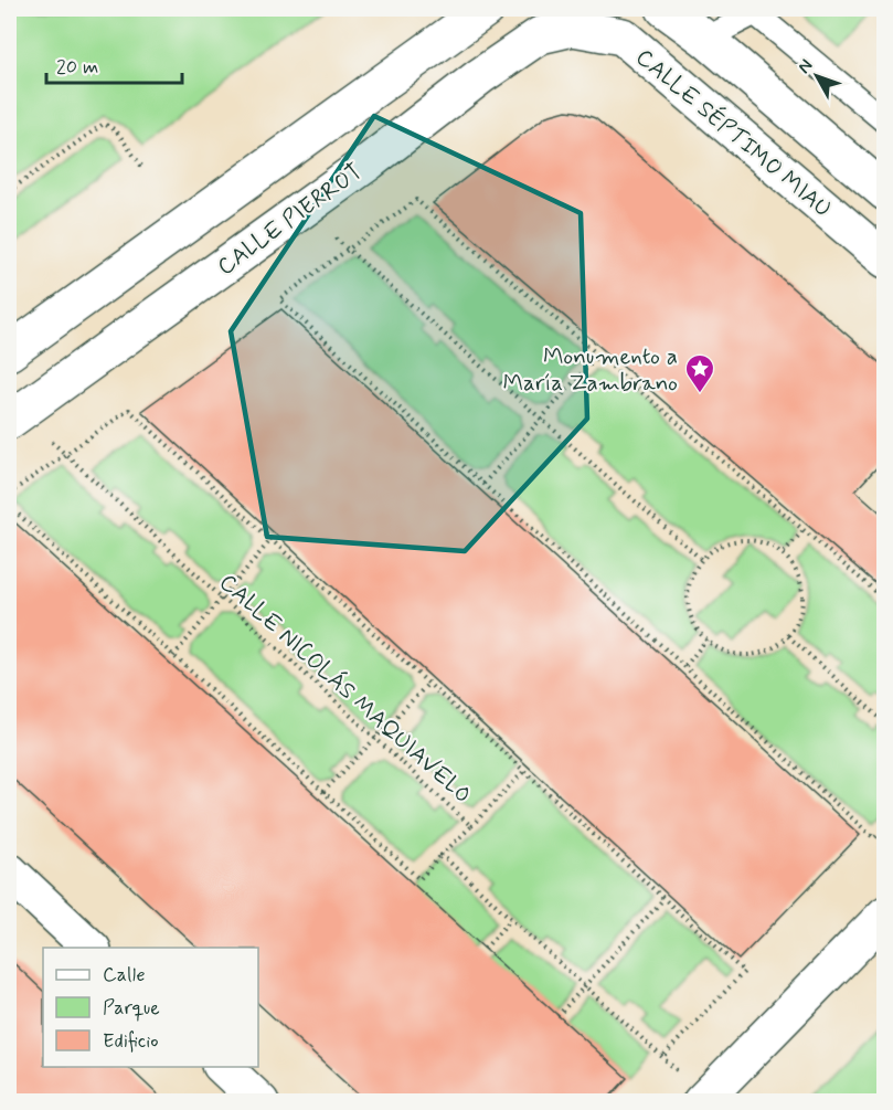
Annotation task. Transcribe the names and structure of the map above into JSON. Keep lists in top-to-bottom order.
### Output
{
  "streets": {
    "street": ["CALLE SÉPTIMO MIAU", "CALLE PIERROT"],
    "path": ["CALLE NICOLÁS MAQUIAVELO"]
  },
  "crossings": [
    ["CALLE SÉPTIMO MIAU", "CALLE PIERROT"],
    ["CALLE PIERROT", "CALLE NICOLÁS MAQUIAVELO"]
  ],
  "places": {
    "place": ["Monumento a María Zambrano"]
  },
  "legend": ["Calle", "Parque", "Edificio"],
  "scale_bar": "20 m",
  "north": "top left"
}
